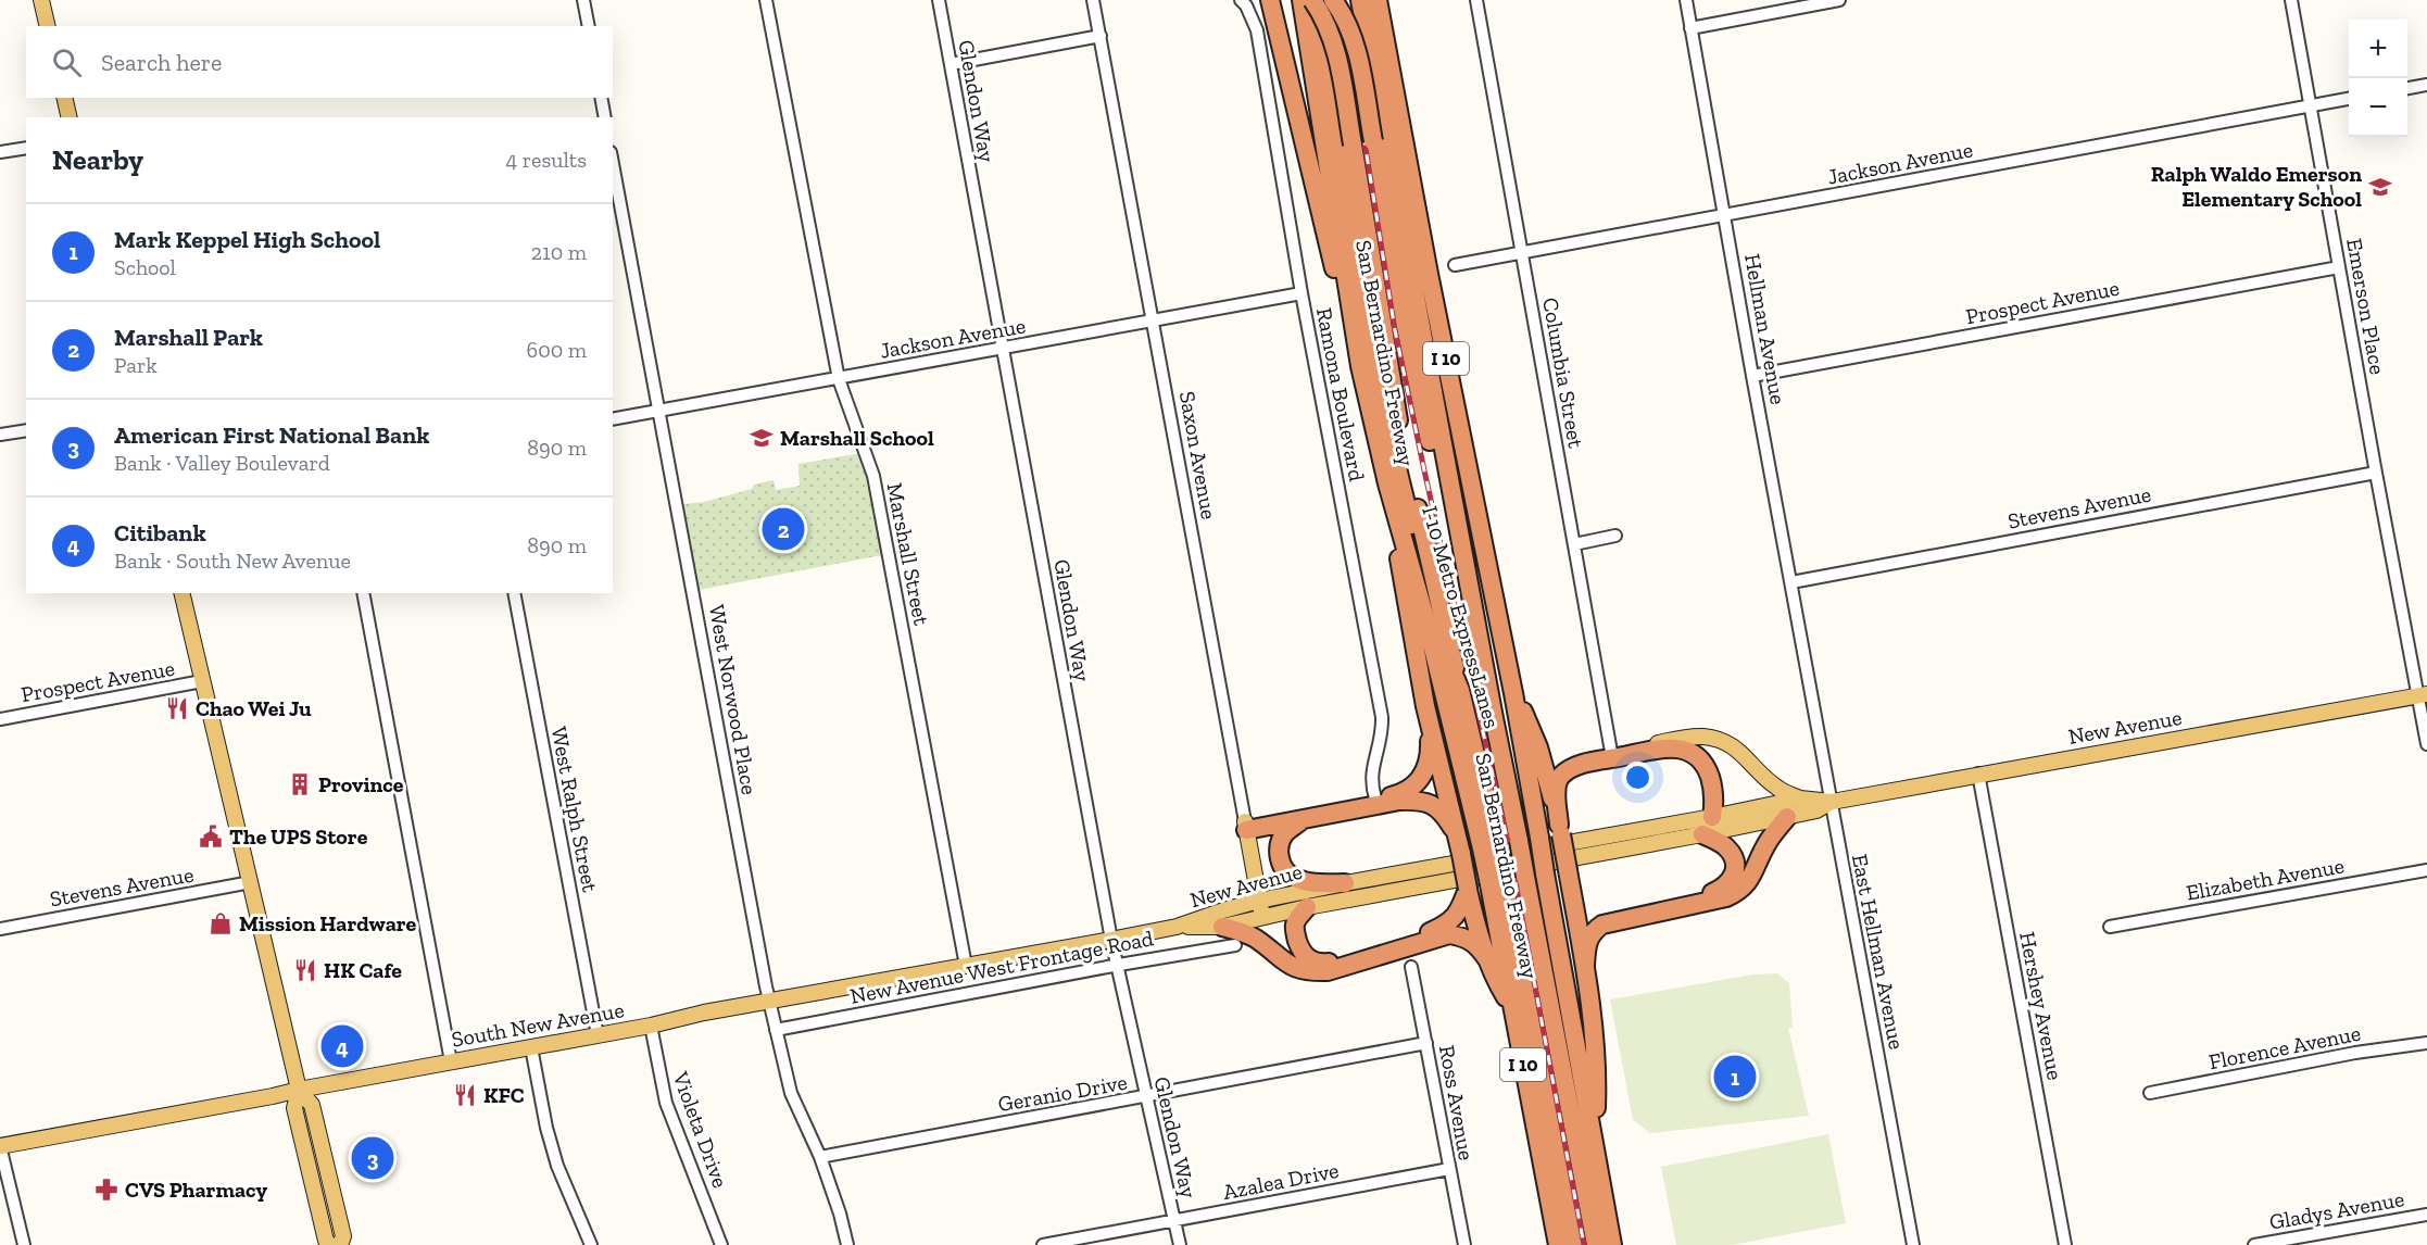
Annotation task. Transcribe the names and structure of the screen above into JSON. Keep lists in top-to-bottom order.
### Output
{
  "streets": {
    "highway": ["San Bernardino Freeway", "I 10", "I-10 Metro ExpressLanes"],
    "main road": ["Saxon Avenue", "New Avenue", "South New Avenue"],
    "street": [
      "Glendon Way",
      "Jackson Avenue",
      "Prospect Avenue",
      "Emerson Place",
      "Hellman Avenue",
      "Columbia Street",
      "Ramona Boulevard",
      "Stevens Avenue",
      "Marshall Street",
      "West Norwood Place",
      "West Ralph Street",
      "Elizabeth Avenue",
      "East Hellman Avenue",
      "New Avenue West Frontage Road",
      "Hershey Avenue",
      "Florence Avenue",
      "Geranio Drive",
      "Ross Avenue",
      "Violeta Drive",
      "Azalea Drive",
      "Gladys Avenue"
    ]
  },
  "crossings": [
    ["Glendon Way", "Jackson Avenue"],
    ["Glendon Way", "New Avenue West Frontage Road"],
    ["Glendon Way", "South New Avenue"],
    ["Glendon Way", "Geranio Drive"],
    ["Glendon Way", "Azalea Drive"],
    ["Jackson Avenue", "Emerson Place"],
    ["Jackson Avenue", "Hellman Avenue"],
    ["Jackson Avenue", "Columbia Street"],
    ["Jackson Avenue", "Ramona Boulevard"],
    ["Jackson Avenue", "Saxon Avenue"],
    ["Jackson Avenue", "Marshall Street"],
    ["Jackson Avenue", "West Norwood Place"],
    ["Prospect Avenue", "Emerson Place"],
    ["Prospect Avenue", "Hellman Avenue"],
    ["Emerson Place", "Stevens Avenue"],
    ["Emerson Place", "New Avenue"],
    ["Hellman Avenue", "Stevens Avenue"],
    ["Hellman Avenue", "East Hellman Avenue"],
    ["San Bernardino Freeway", "I-10 Metro ExpressLanes"],
    ["Saxon Avenue", "New Avenue"],
    ["Marshall Street", "South New Avenue"],
    ["West Norwood Place", "New Avenue West Frontage Road"],
    ["West Norwood Place", "South New Avenue"],
    ["West Norwood Place", "Geranio Drive"],
    ["New Avenue", "East Hellman Avenue"],
    ["New Avenue", "Hershey Avenue"],
    ["West Ralph Street", "South New Avenue"],
    ["South New Avenue", "Violeta Drive"],
    ["Geranio Drive", "Ross Avenue"],
    ["Ross Avenue", "Azalea Drive"]
  ],
  "places": {
    "school or university": ["Ralph Waldo Emerson Elementary School", "Marshall School"],
    "restaurant": ["Chao Wei Ju", "HK Cafe", "KFC"],
    "building": ["Province"],
    "public building": ["The UPS Store"],
    "shop": ["Mission Hardware"],
    "pharmacy": ["CVS Pharmacy"]
  },
  "page": {
    "map_buttons": ["+", "−"],
    "search": "Search here",
    "heading": ["Nearby", "4 results"],
    "list": [
      {
        "mark": "1",
        "name": "Mark Keppel High School",
        "note": "School",
        "value": "210 m"
      },
      {
        "mark": "2",
        "name": "Marshall Park",
        "note": "Park",
        "value": "600 m"
      },
      {
        "mark": "3",
        "name": "American First National Bank",
        "note": "Bank · Valley Boulevard",
        "value": "890 m"
      },
      {
        "mark": "4",
        "name": "Citibank",
        "note": "Bank · South New Avenue",
        "value": "890 m"
      }
    ],
    "pins": [
      "2",
      "4",
      "1",
      "3"
    ]
  }
}
